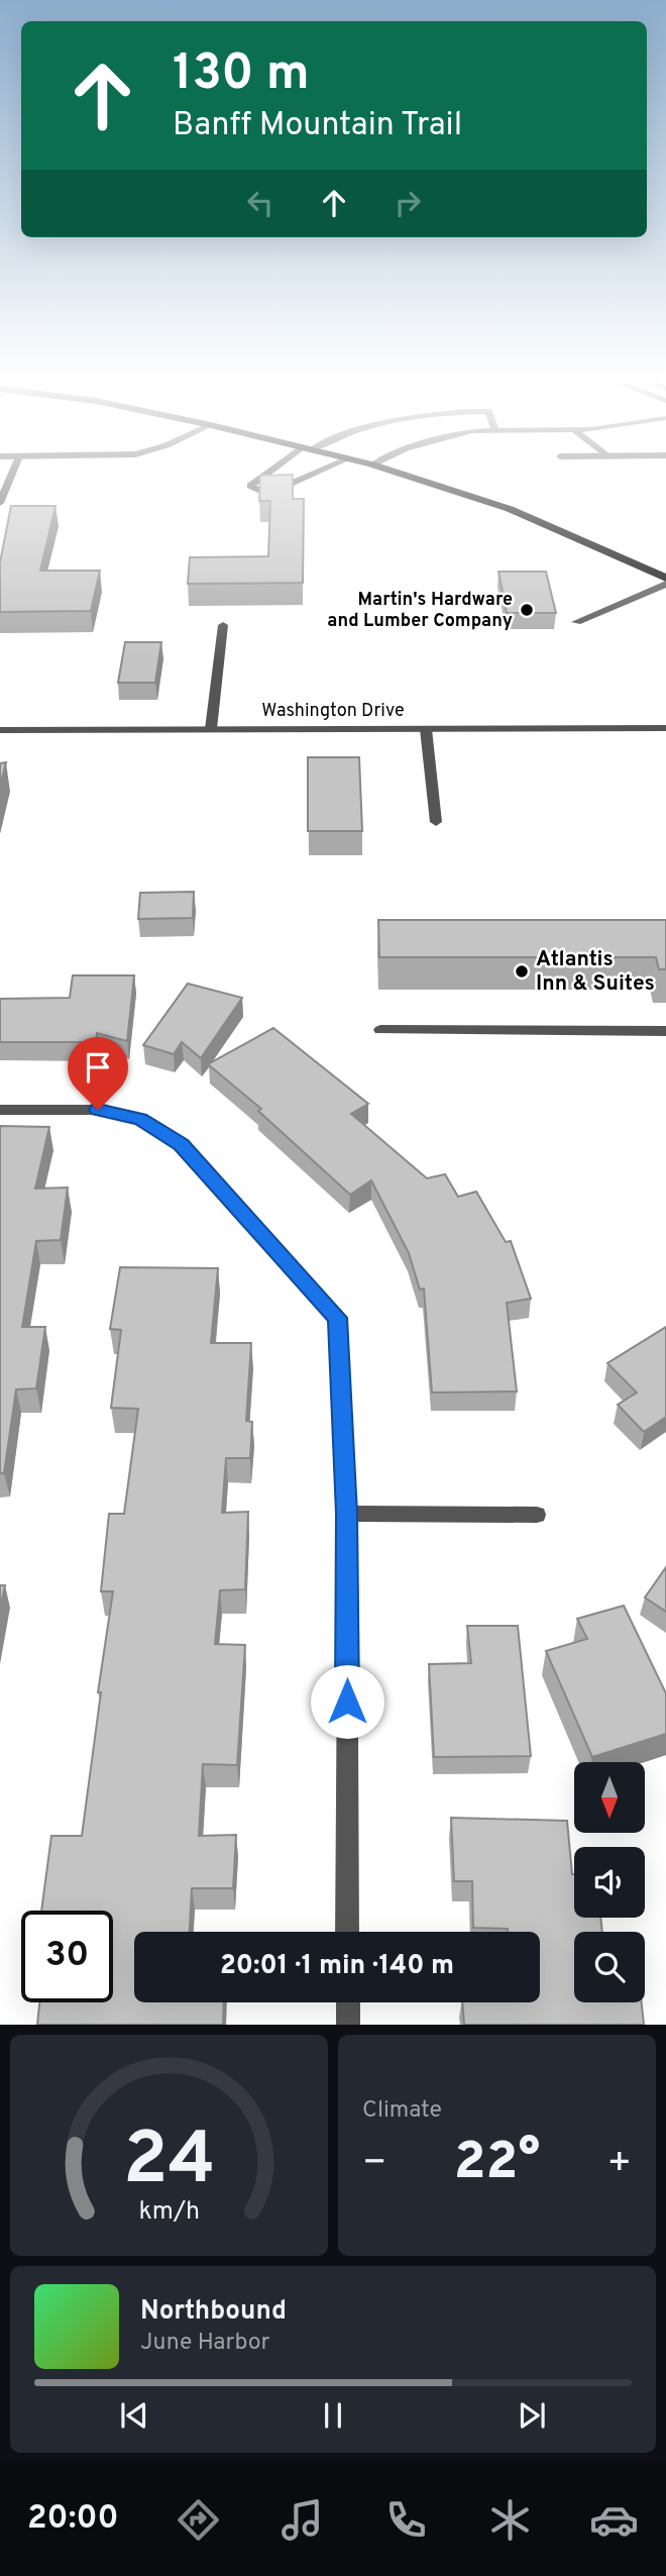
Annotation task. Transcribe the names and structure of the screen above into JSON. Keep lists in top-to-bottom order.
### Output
{
  "streets": {
    "street": ["Washington Drive"]
  },
  "places": ["Martin's Hardware and Lumber Company", "Atlantis Inn & Suites"],
  "north": "bottom",
  "page": {
    "turn": ["130 m", "Banff Mountain Trail"],
    "limit": "30",
    "trip": "20:01 · 1 min · 140 m",
    "tile": "Climate",
    "heat": ["−", "22°", "+"],
    "song": ["Northbound", "June Harbor"],
    "tabs": "20:00",
    "gauge": ["24", "km/h"]
  }
}
